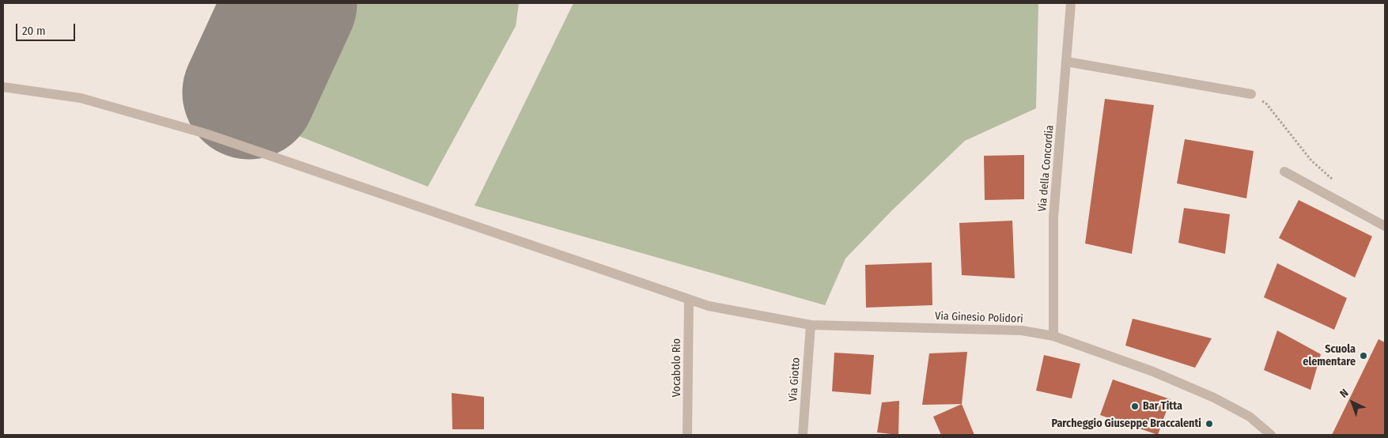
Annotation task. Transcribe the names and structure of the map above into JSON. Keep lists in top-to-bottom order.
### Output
{
  "streets": {
    "street": [
      "Via della Concordia",
      "Via Ginesio Polidori",
      "Vocabolo Rio",
      "Via Giotto"
    ]
  },
  "crossings": [
    ["Via della Concordia", "Via Ginesio Polidori"],
    ["Via Ginesio Polidori", "Vocabolo Rio"],
    ["Via Ginesio Polidori", "Via Giotto"]
  ],
  "places": ["Scuola elementare", "Bar Titta", "Parcheggio Giuseppe Braccalenti"],
  "scale_bar": "20 m",
  "north": "top left"
}
